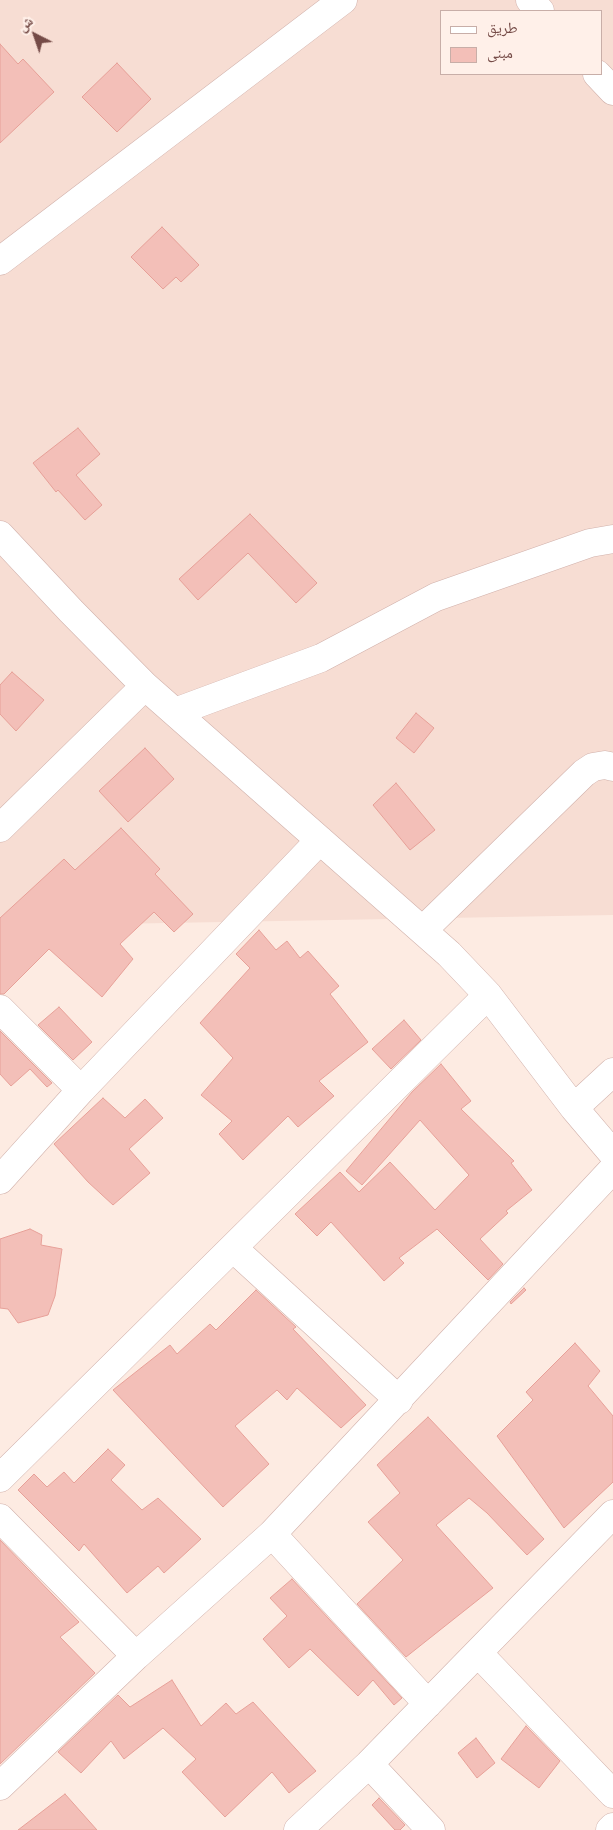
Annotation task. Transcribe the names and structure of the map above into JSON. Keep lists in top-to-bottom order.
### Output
{
  "legend": ["طريق", "مبنى"],
  "north": "top left"
}
